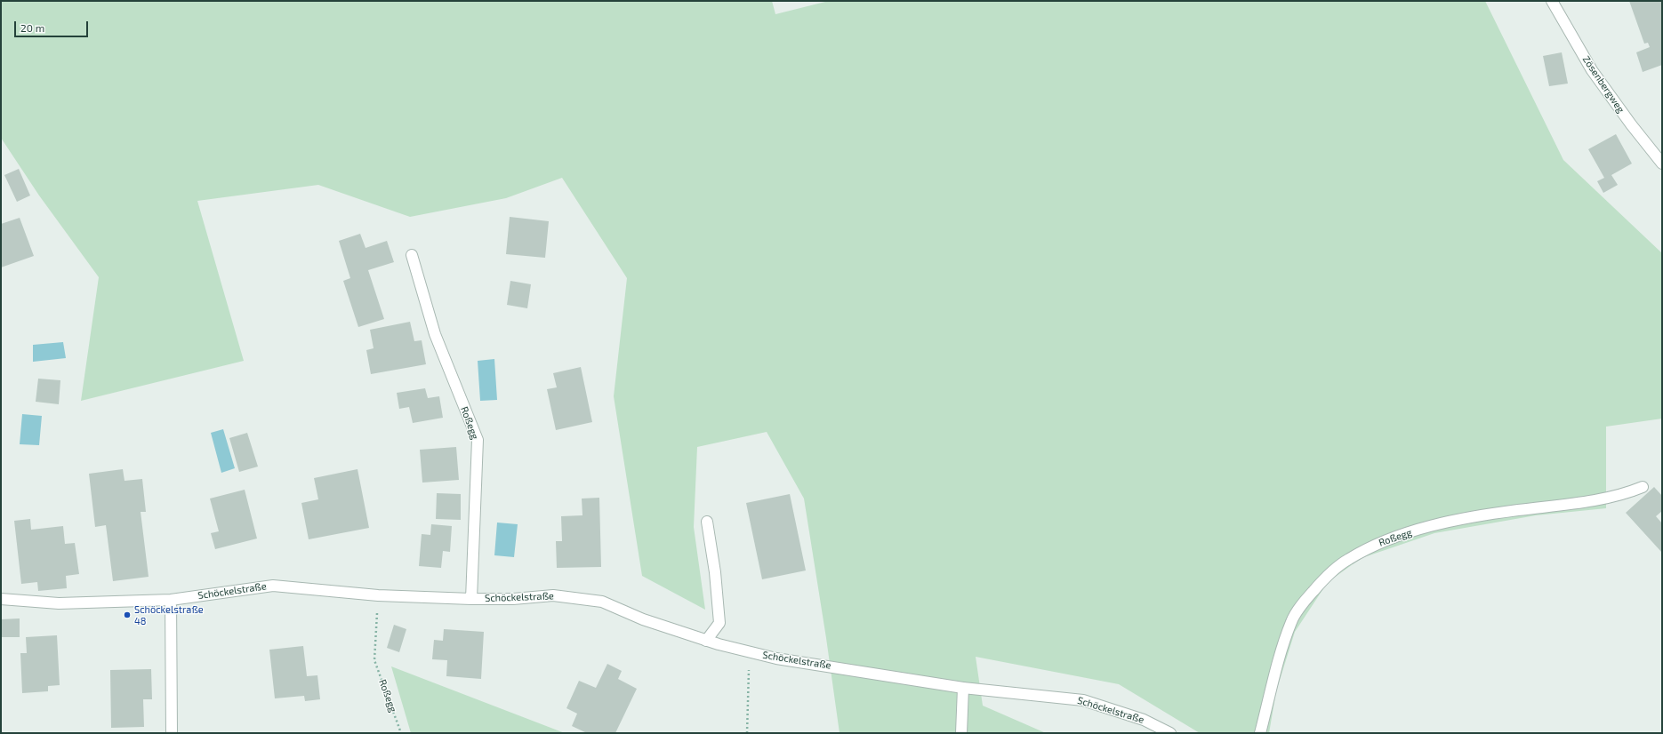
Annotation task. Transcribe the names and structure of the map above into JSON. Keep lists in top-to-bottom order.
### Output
{
  "streets": {
    "street": ["Zösenbergweg", "Roßegg", "Schöckelstraße"]
  },
  "crossings": [
    ["Roßegg", "Schöckelstraße"]
  ],
  "places": ["Schöckelstraße 48"],
  "scale_bar": "20 m"
}
